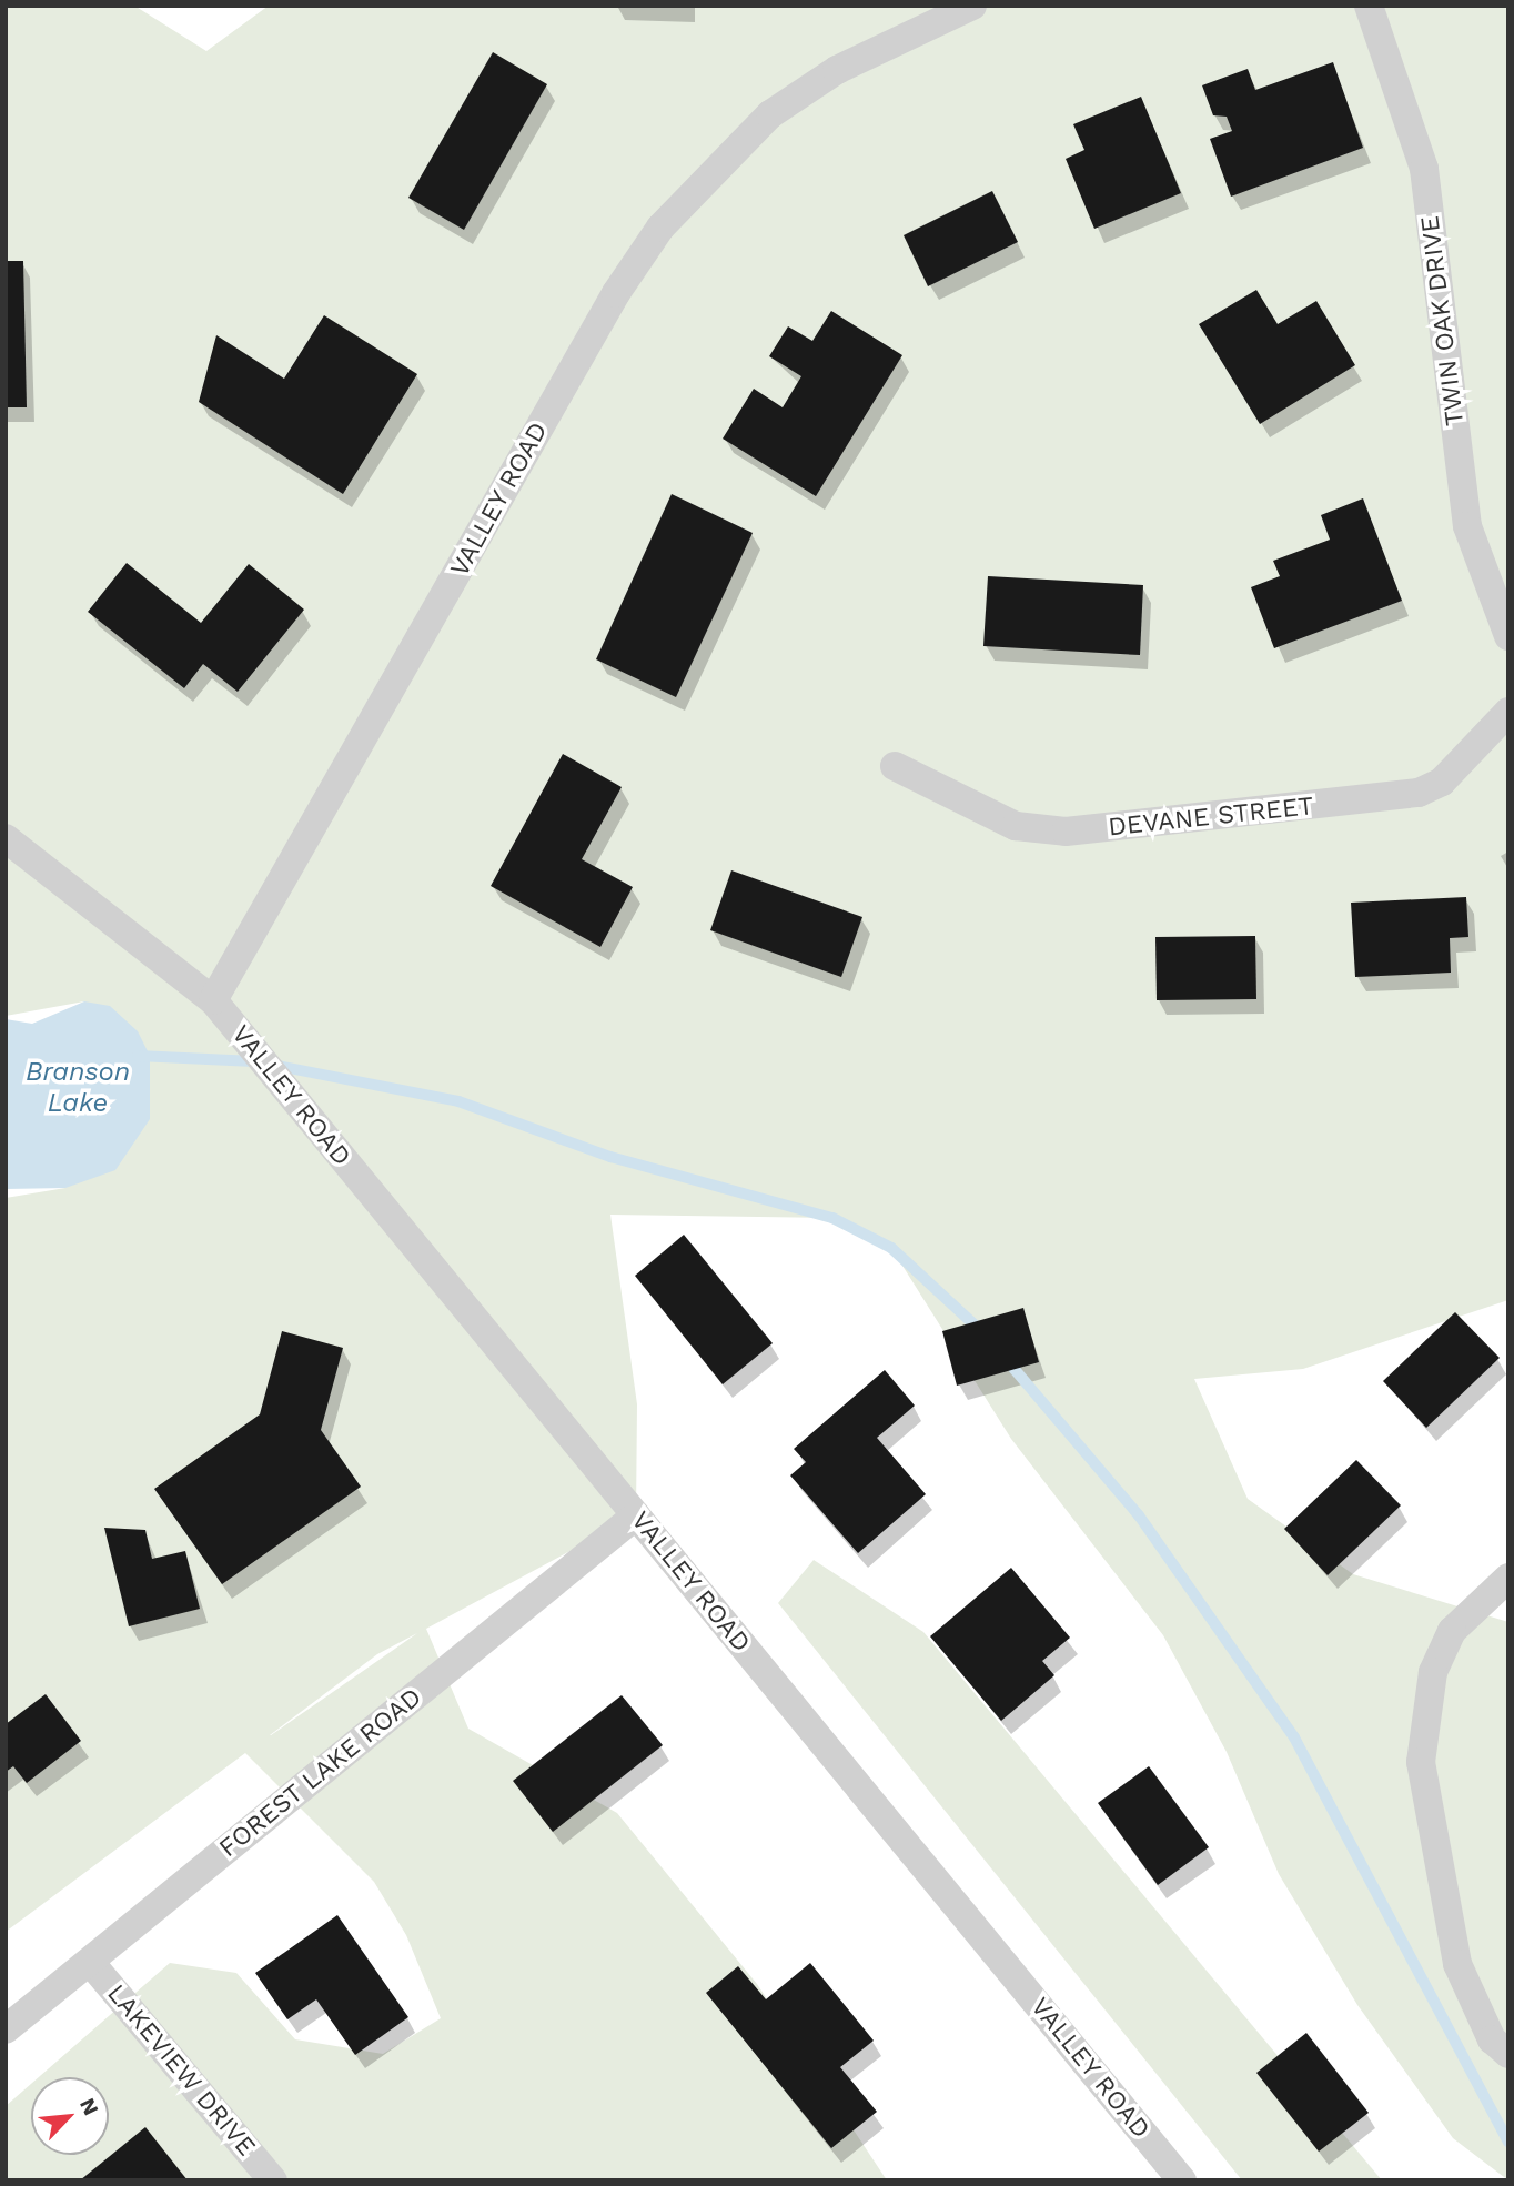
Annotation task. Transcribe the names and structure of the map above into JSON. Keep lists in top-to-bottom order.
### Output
{
  "streets": {
    "street": [
      "TWIN OAK DRIVE",
      "VALLEY ROAD",
      "DEVANE STREET",
      "FOREST LAKE ROAD",
      "LAKEVIEW DRIVE"
    ]
  },
  "crossings": [
    ["VALLEY ROAD", "FOREST LAKE ROAD"],
    ["FOREST LAKE ROAD", "LAKEVIEW DRIVE"]
  ],
  "water": ["Branson Lake"],
  "north": "top right"
}
